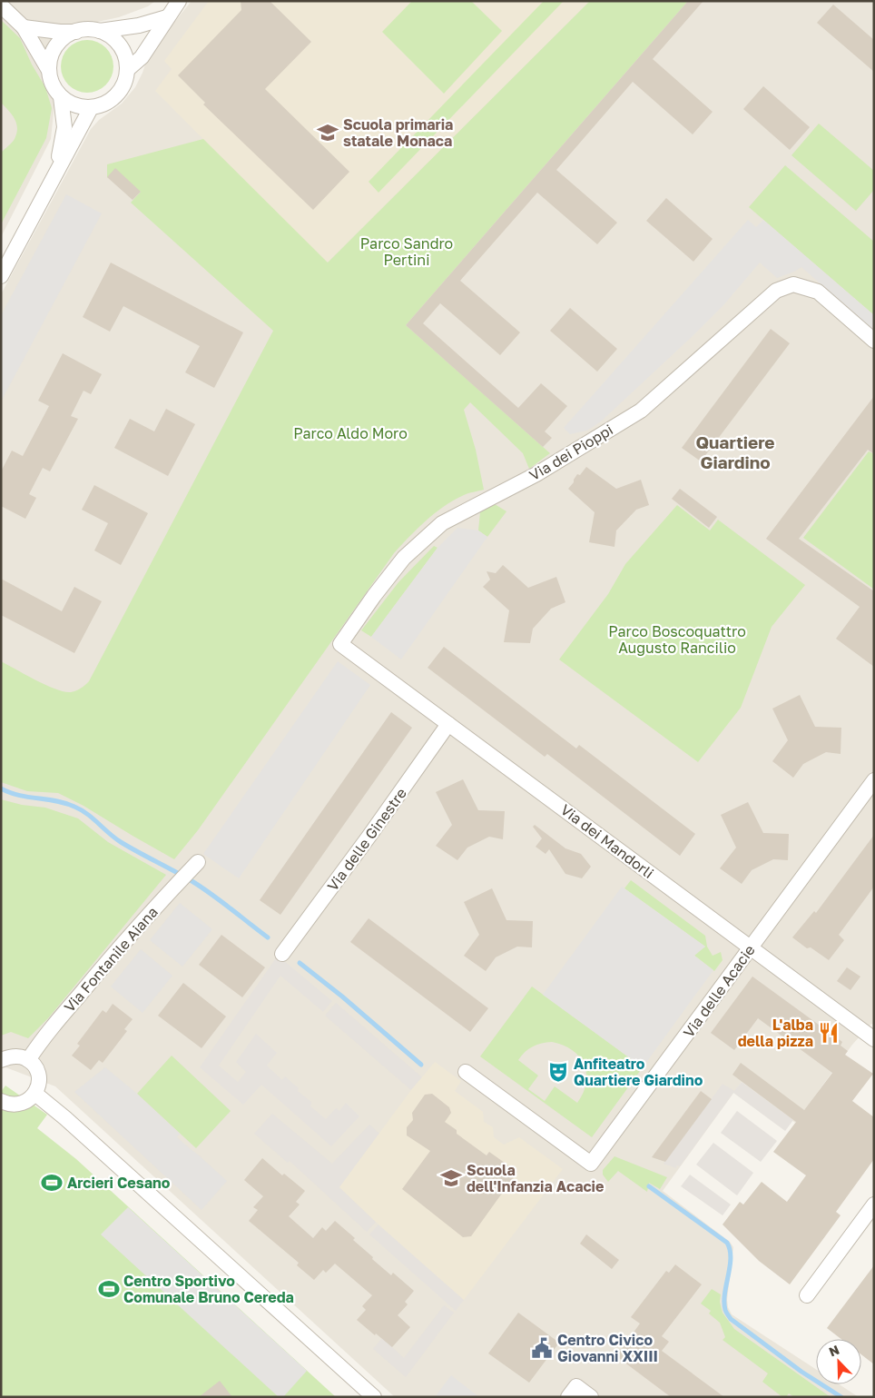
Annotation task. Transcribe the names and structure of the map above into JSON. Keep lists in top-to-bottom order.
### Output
{
  "streets": {
    "street": [
      "Via dei Pioppi",
      "Via delle Ginestre",
      "Via dei Mandorli",
      "Via Fontanile Aiana",
      "Via delle Acacie"
    ]
  },
  "crossings": [
    ["Via dei Pioppi", "Via dei Mandorli"],
    ["Via delle Ginestre", "Via dei Mandorli"],
    ["Via dei Mandorli", "Via delle Acacie"]
  ],
  "districts": ["Quartiere Giardino"],
  "parks": ["Parco Sandro Pertini", "Parco Aldo Moro", "Parco Boscoquattro Augusto Rancilio"],
  "places": {
    "school or university": ["Scuola primaria statale Monaca", "Scuola dell'Infanzia Acacie"],
    "restaurant": ["L'alba della pizza"],
    "theatre": ["Anfiteatro Quartiere Giardino"],
    "sports": ["Arcieri Cesano", "Centro Sportivo Comunale Bruno Cereda"],
    "public building": ["Centro Civico Giovanni XXIII"]
  },
  "north": "top left"
}
